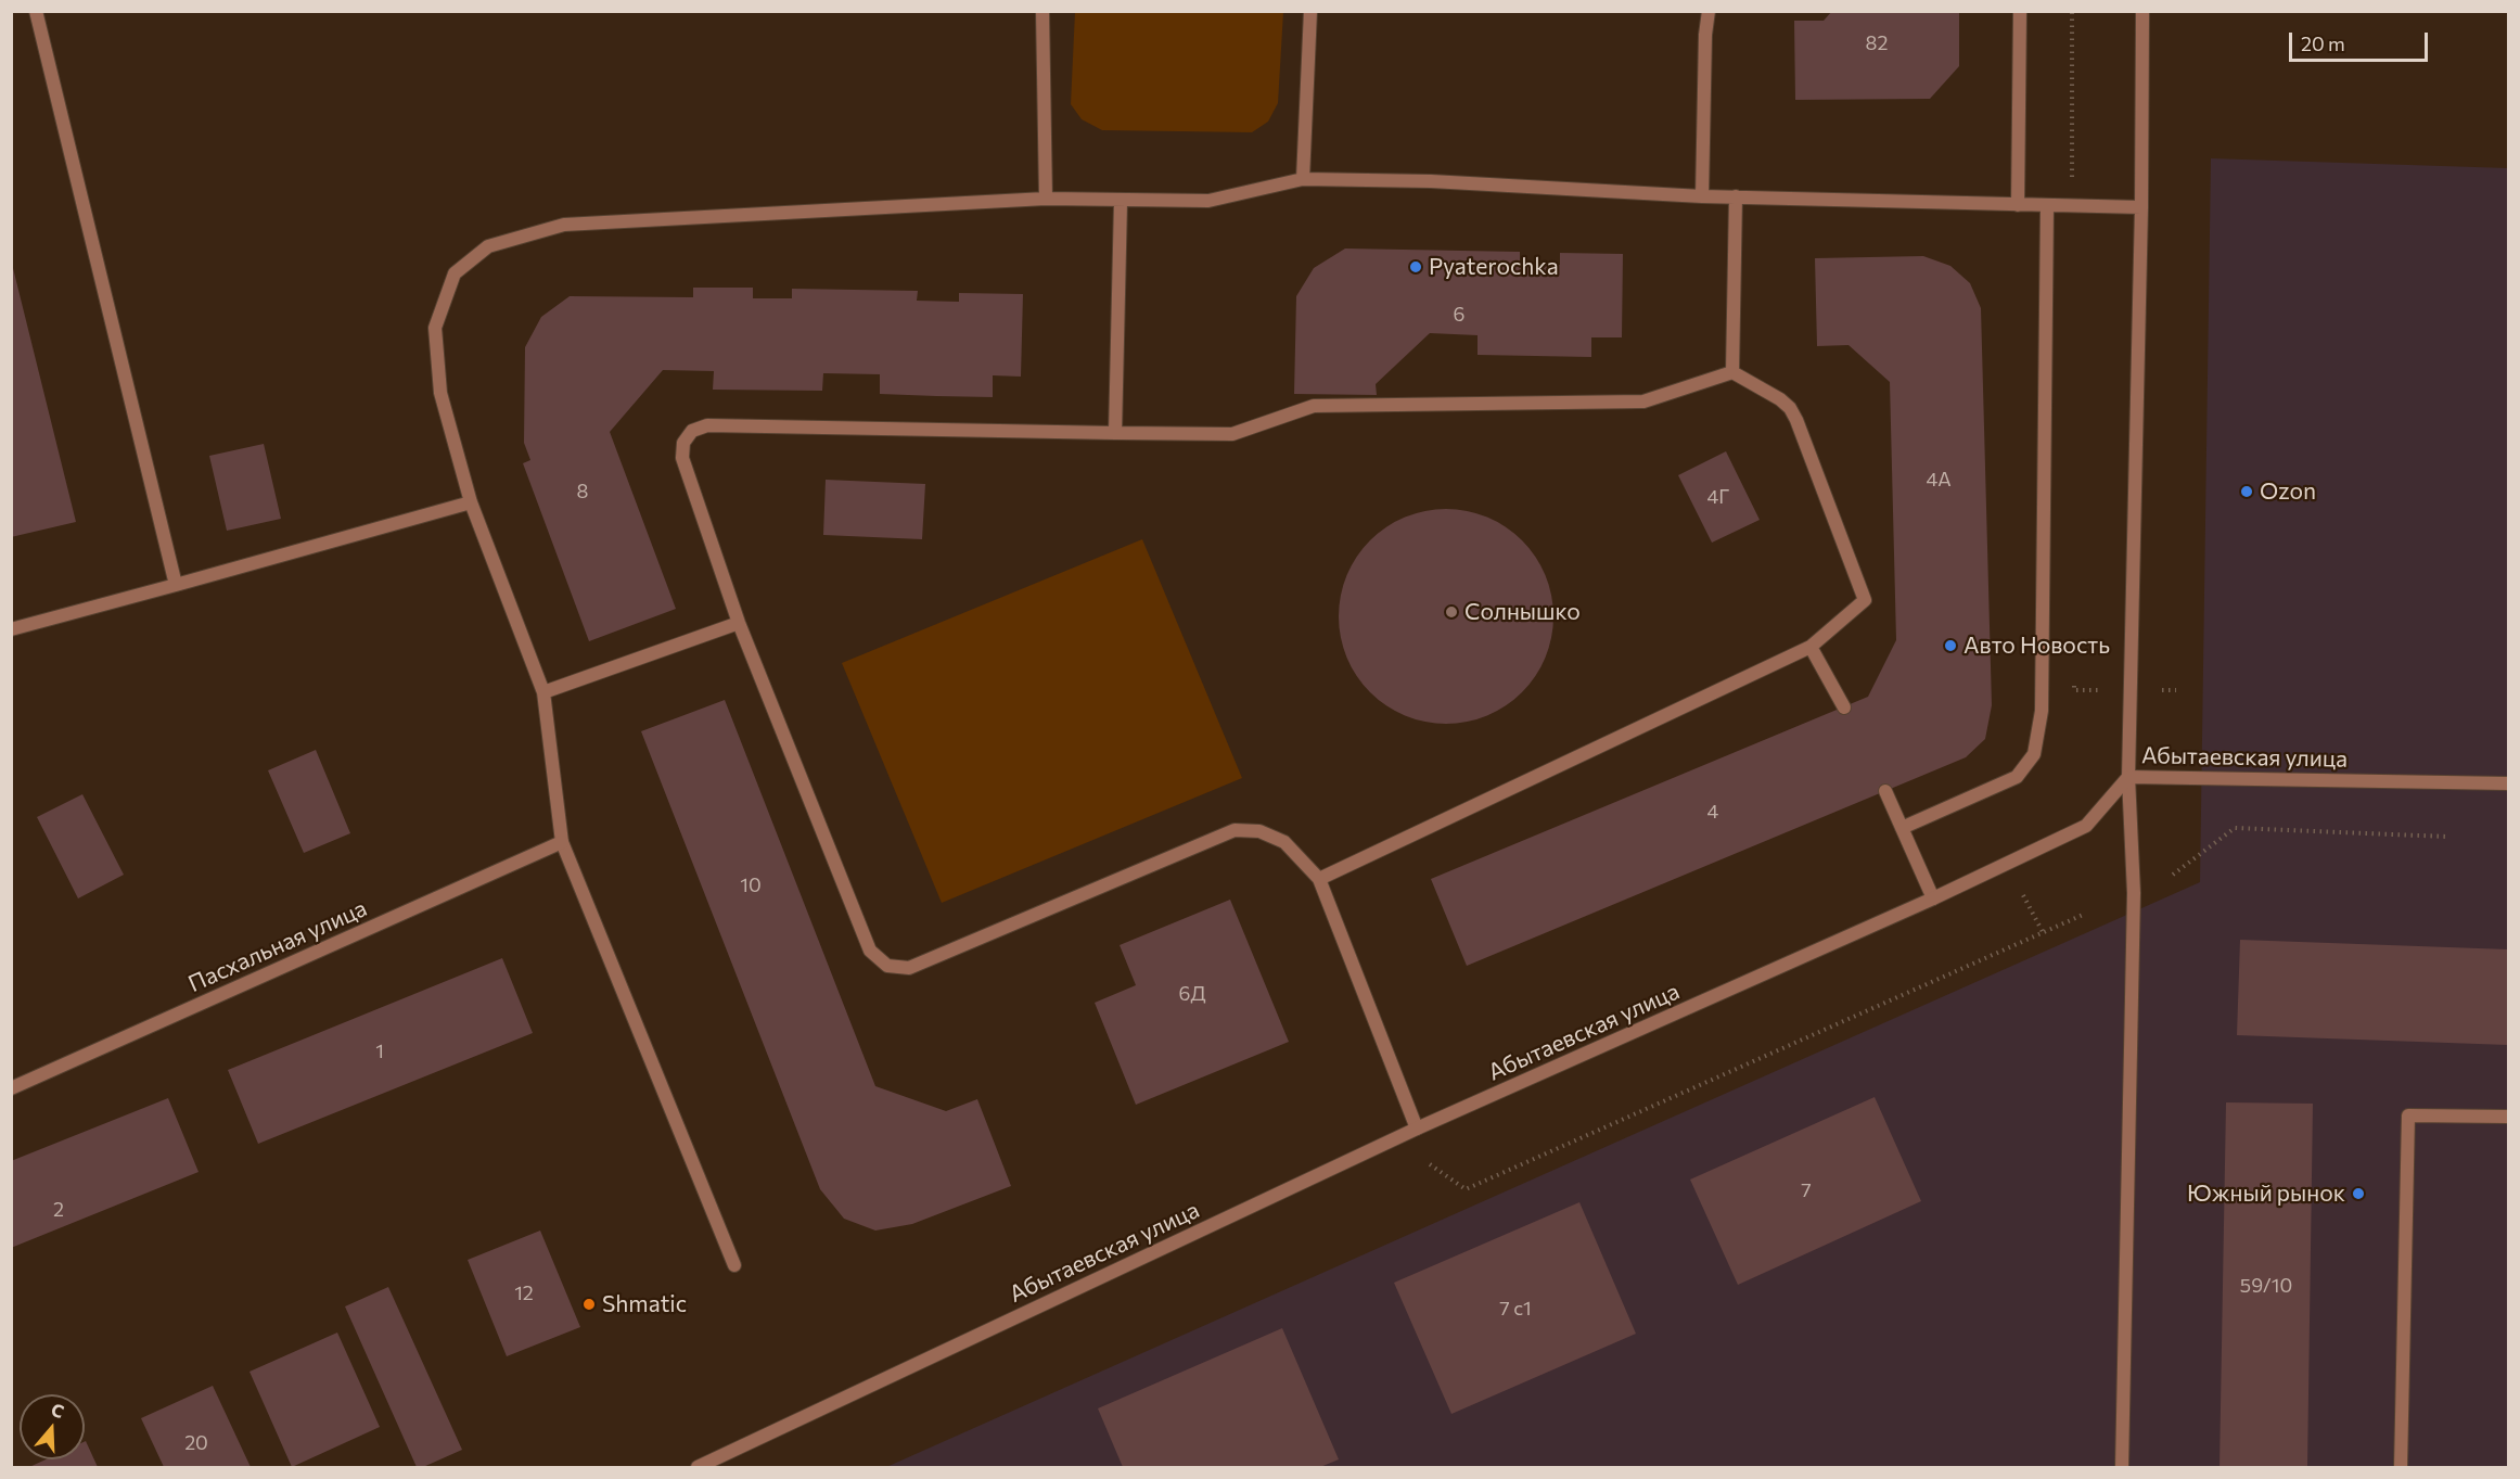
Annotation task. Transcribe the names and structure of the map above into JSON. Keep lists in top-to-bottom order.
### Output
{
  "streets": {
    "street": ["Абытаевская улица", "Пасхальная улица"]
  },
  "places": [
    "Pyaterochka",
    "Ozon",
    "Солнышко",
    "Авто Новость",
    "Южный рынок",
    "Shmatic"
  ],
  "house_numbers": [
    "82",
    "6",
    "4А",
    "8",
    "4Г",
    "4",
    "10",
    "6Д",
    "1",
    "7",
    "2",
    "59/10",
    "12",
    "7 с1",
    "20"
  ],
  "scale_bar": "20 m",
  "north": "top"
}
